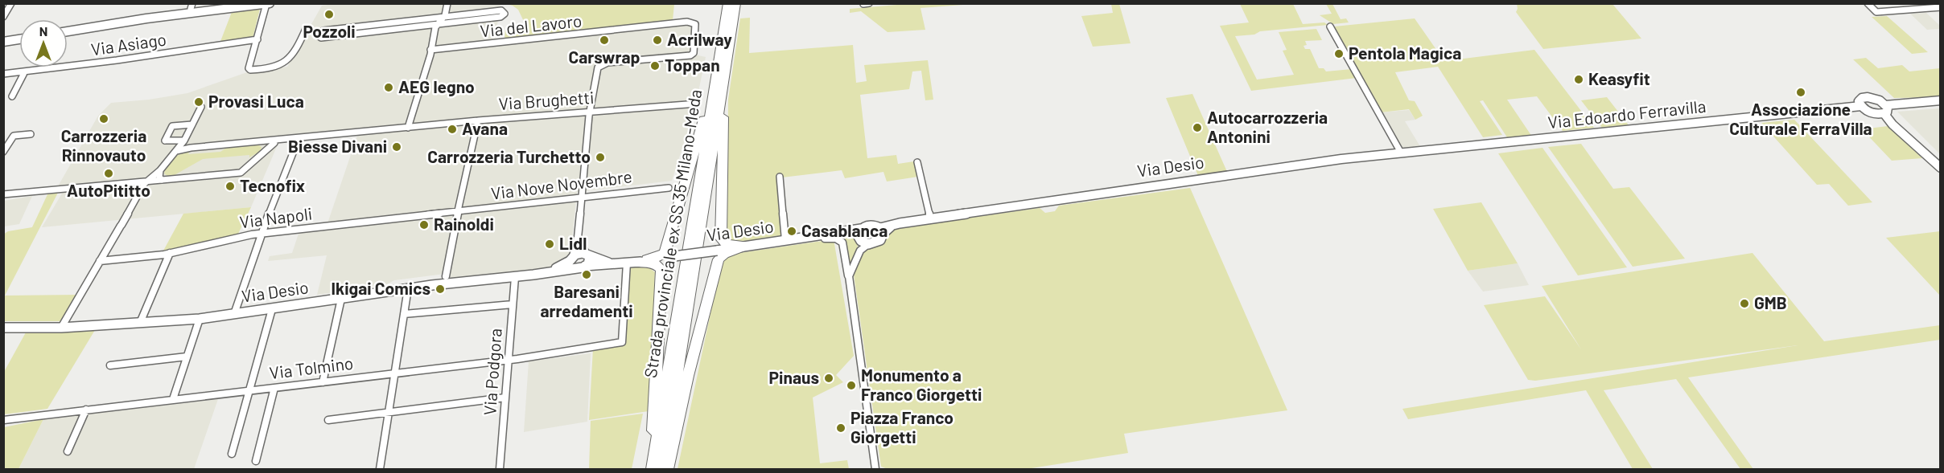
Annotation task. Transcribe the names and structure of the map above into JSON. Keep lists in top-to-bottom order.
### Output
{
  "streets": {
    "highway": ["Strada provinciale ex SS 35 Milano-Meda"],
    "street": [
      "Via del Lavoro",
      "Via Asiago",
      "Via Brughetti",
      "Via Edoardo Ferravilla",
      "Via Desio",
      "Via Nove Novembre",
      "Via Napoli",
      "Via Tolmino",
      "Via Podgora"
    ]
  },
  "crossings": [
    ["Via del Lavoro", "Via Brughetti"],
    ["Via Edoardo Ferravilla", "Via Desio"],
    ["Via Desio", "Via Tolmino"],
    ["Via Desio", "Via Podgora"],
    ["Via Nove Novembre", "Via Napoli"],
    ["Via Tolmino", "Via Podgora"]
  ],
  "places": [
    "Pozzoli",
    "Carswrap",
    "Acrilway",
    "Pentola Magica",
    "Toppan",
    "Keasyfit",
    "AEG legno",
    "Associazione Culturale FerraVilla",
    "Provasi Luca",
    "Carrozzeria Rinnovauto",
    "Autocarrozzeria Antonini",
    "Avana",
    "Biesse Divani",
    "Carrozzeria Turchetto",
    "AutoPititto",
    "Tecnofix",
    "Rainoldi",
    "Casablanca",
    "Lidl",
    "Baresani arredamenti",
    "Ikigai Comics",
    "GMB",
    "Pinaus",
    "Monumento a Franco Giorgetti",
    "Piazza Franco Giorgetti"
  ],
  "north": "top"
}
